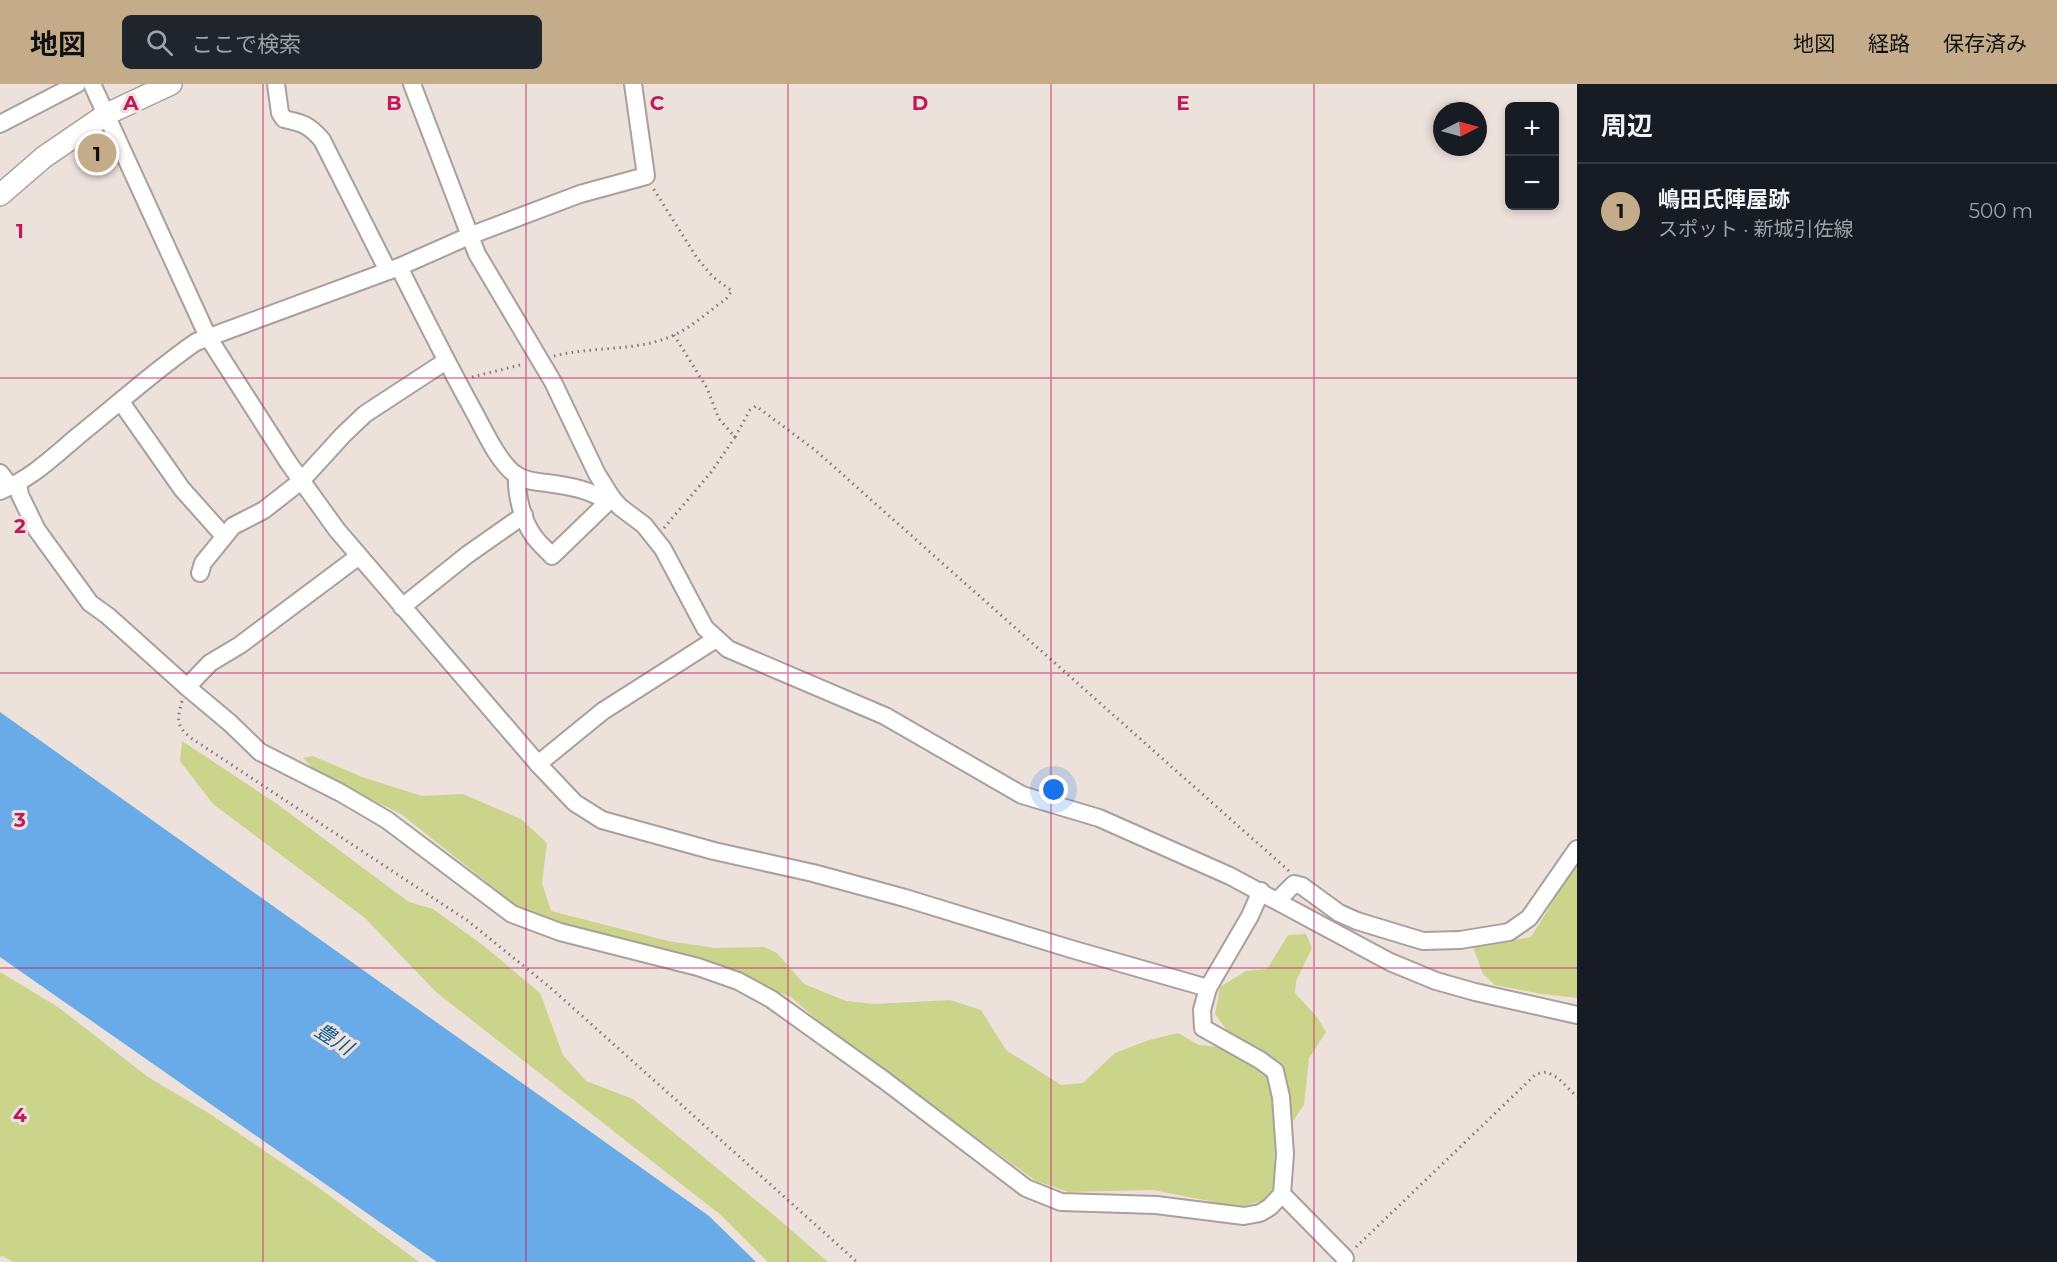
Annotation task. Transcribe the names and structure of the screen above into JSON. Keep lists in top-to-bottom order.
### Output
{
  "water": ["豊川"],
  "north": "right",
  "page": {
    "header": "地図",
    "search": "ここで検索",
    "nav": ["地図", "経路", "保存済み"],
    "heading": "周辺",
    "map_buttons": ["+", "−"],
    "pins": "1",
    "list": [
      {
        "mark": "1",
        "name": "嶋田氏陣屋跡",
        "note": "スポット · 新城引佐線",
        "value": "500 m"
      }
    ]
  },
  "grid": {
    "columns": [
      "A",
      "B",
      "C",
      "D",
      "E"
    ],
    "rows": [
      "1",
      "2",
      "3",
      "4"
    ]
  }
}
